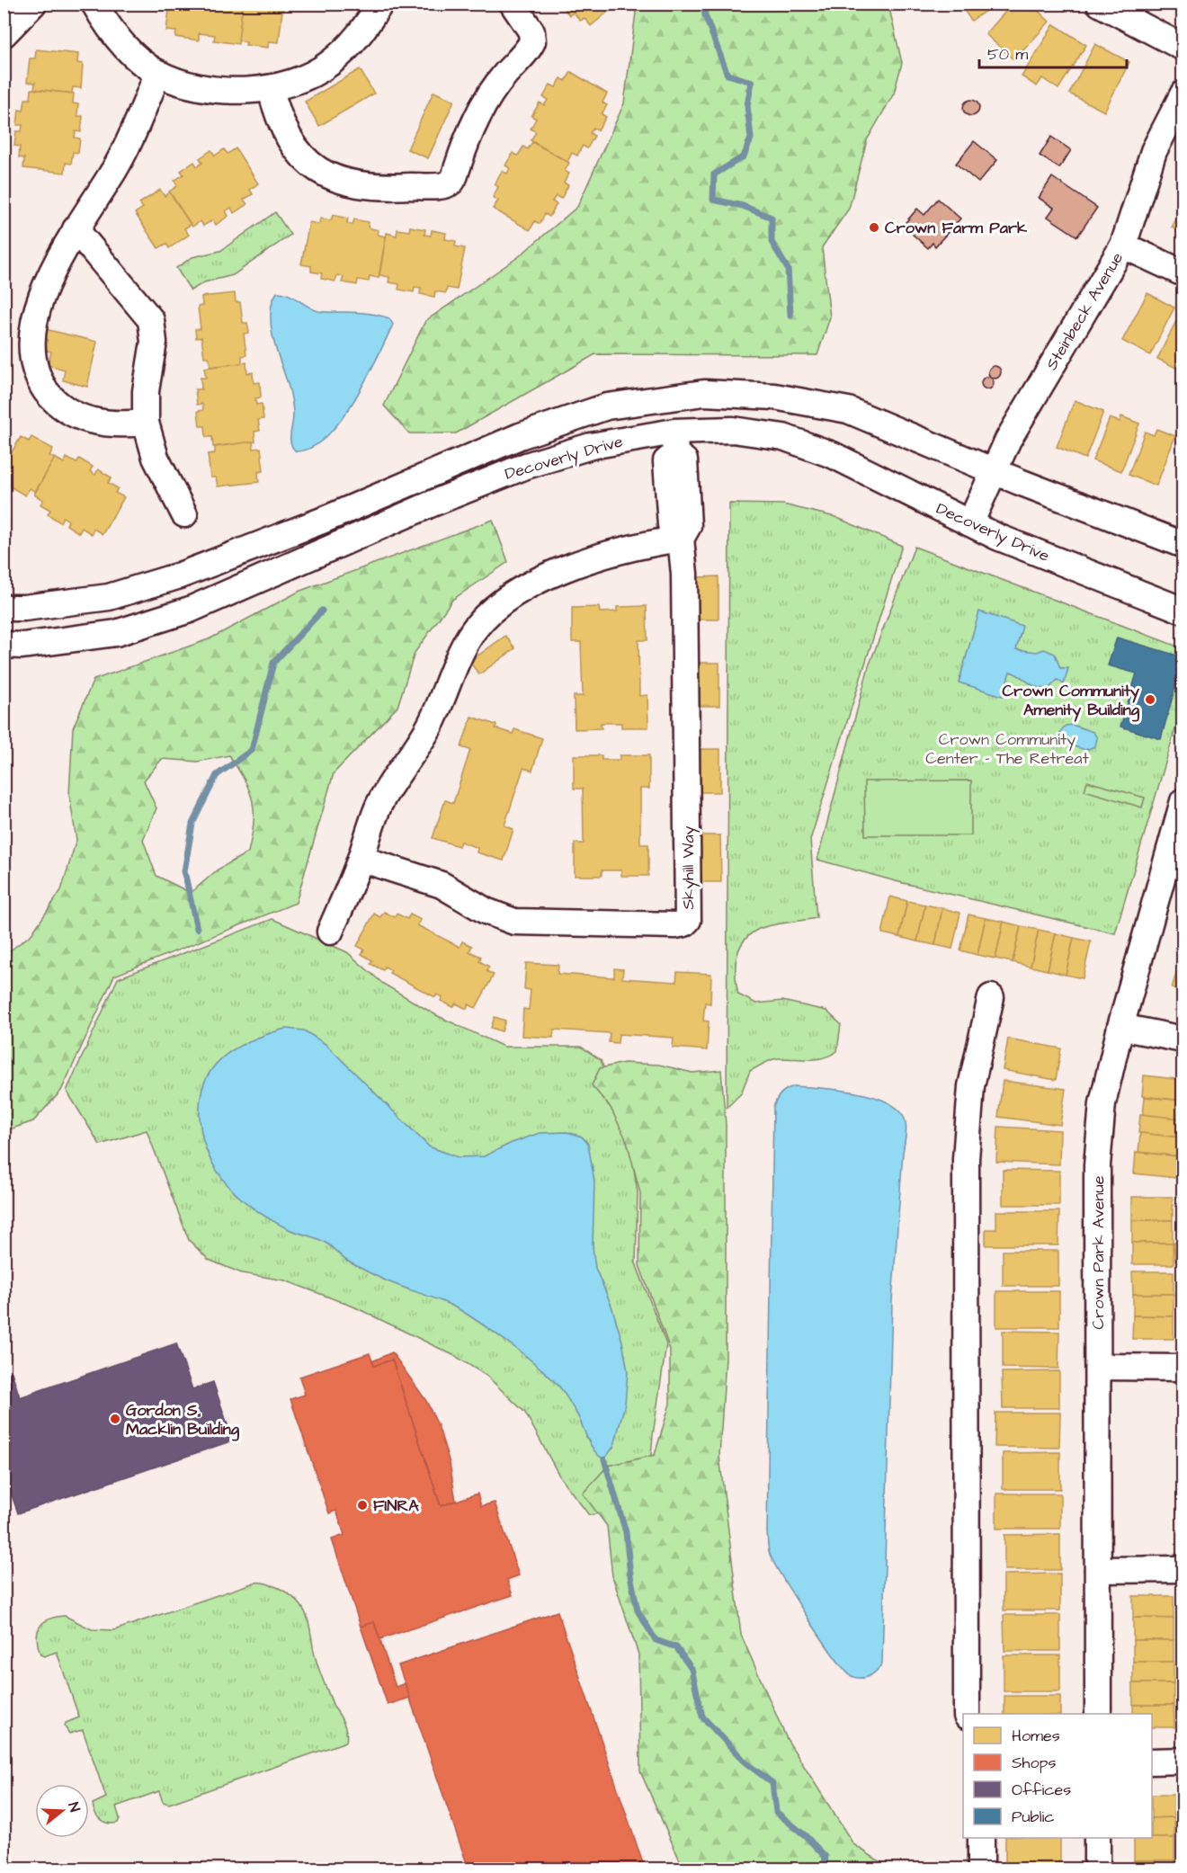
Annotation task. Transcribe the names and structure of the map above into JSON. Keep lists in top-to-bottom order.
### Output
{
  "streets": {
    "street": [
      "Steinbeck Avenue",
      "Decoverly Drive",
      "Skyhill Way",
      "Crown Park Avenue"
    ]
  },
  "crossings": [
    ["Steinbeck Avenue", "Decoverly Drive"],
    ["Decoverly Drive", "Skyhill Way"]
  ],
  "parks": ["Crown Community Center - The Retreat"],
  "places": [
    "Crown Farm Park",
    "Crown Community Amenity Building",
    "Gordon S. Macklin Building",
    "FINRA"
  ],
  "legend": [
    "Homes",
    "Shops",
    "Offices",
    "Public"
  ],
  "scale_bar": "50 m",
  "north": "right"
}
